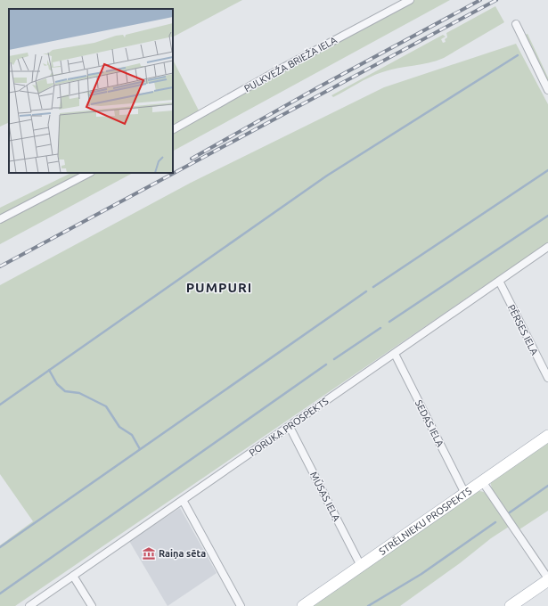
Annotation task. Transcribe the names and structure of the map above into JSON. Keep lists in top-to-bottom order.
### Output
{
  "streets": {
    "main road": ["STRĒLNIEKU PROSPEKTS"],
    "street": [
      "PULKVEŽA BRIEŽA IELA",
      "PĒRSES IELA",
      "SEDAS IELA",
      "PORUKA PROSPEKTS",
      "MŪSAS IELA"
    ]
  },
  "crossings": [
    ["PĒRSES IELA", "PORUKA PROSPEKTS"],
    ["SEDAS IELA", "PORUKA PROSPEKTS"],
    ["SEDAS IELA", "STRĒLNIEKU PROSPEKTS"],
    ["PORUKA PROSPEKTS", "MŪSAS IELA"],
    ["MŪSAS IELA", "STRĒLNIEKU PROSPEKTS"]
  ],
  "districts": ["PUMPURI"],
  "places": {
    "museum": ["Raiņa sēta"]
  }
}
